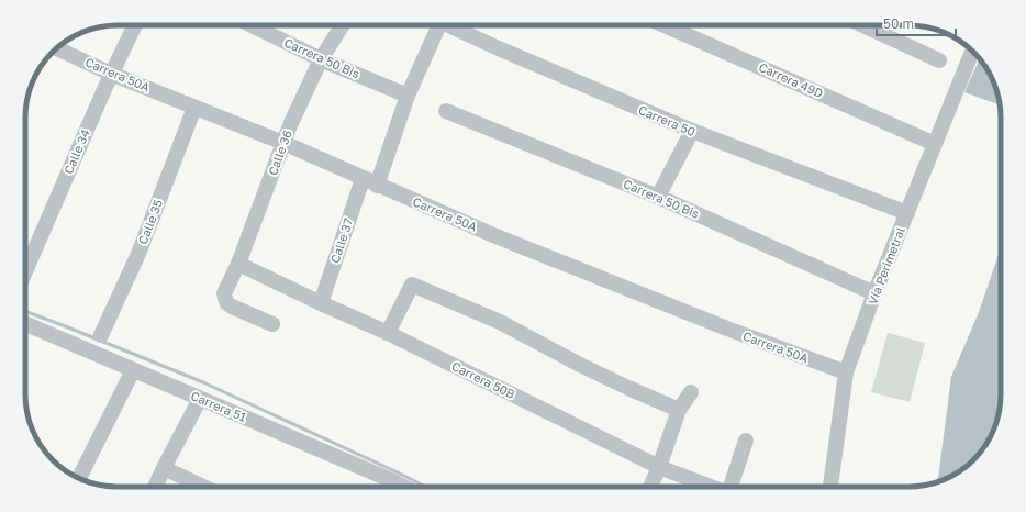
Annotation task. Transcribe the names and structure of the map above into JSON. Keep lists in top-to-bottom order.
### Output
{
  "streets": {
    "street": [
      "Carrera 50 Bis",
      "Carrera 50A",
      "Carrera 49D",
      "Carrera 50",
      "Calle 34",
      "Calle 36",
      "Calle 35",
      "Calle 37",
      "Vía Perimetral",
      "Carrera 50B",
      "Carrera 51"
    ]
  },
  "crossings": [
    ["Carrera 50 Bis", "Calle 36"],
    ["Carrera 50 Bis", "Vía Perimetral"],
    ["Carrera 50A", "Calle 34"],
    ["Carrera 50A", "Calle 36"],
    ["Carrera 50A", "Calle 35"],
    ["Carrera 50A", "Calle 37"],
    ["Carrera 50A", "Vía Perimetral"],
    ["Carrera 49D", "Vía Perimetral"],
    ["Carrera 50", "Vía Perimetral"],
    ["Calle 36", "Carrera 50B"],
    ["Calle 37", "Carrera 50B"]
  ],
  "scale_bar": "50 m"
}
